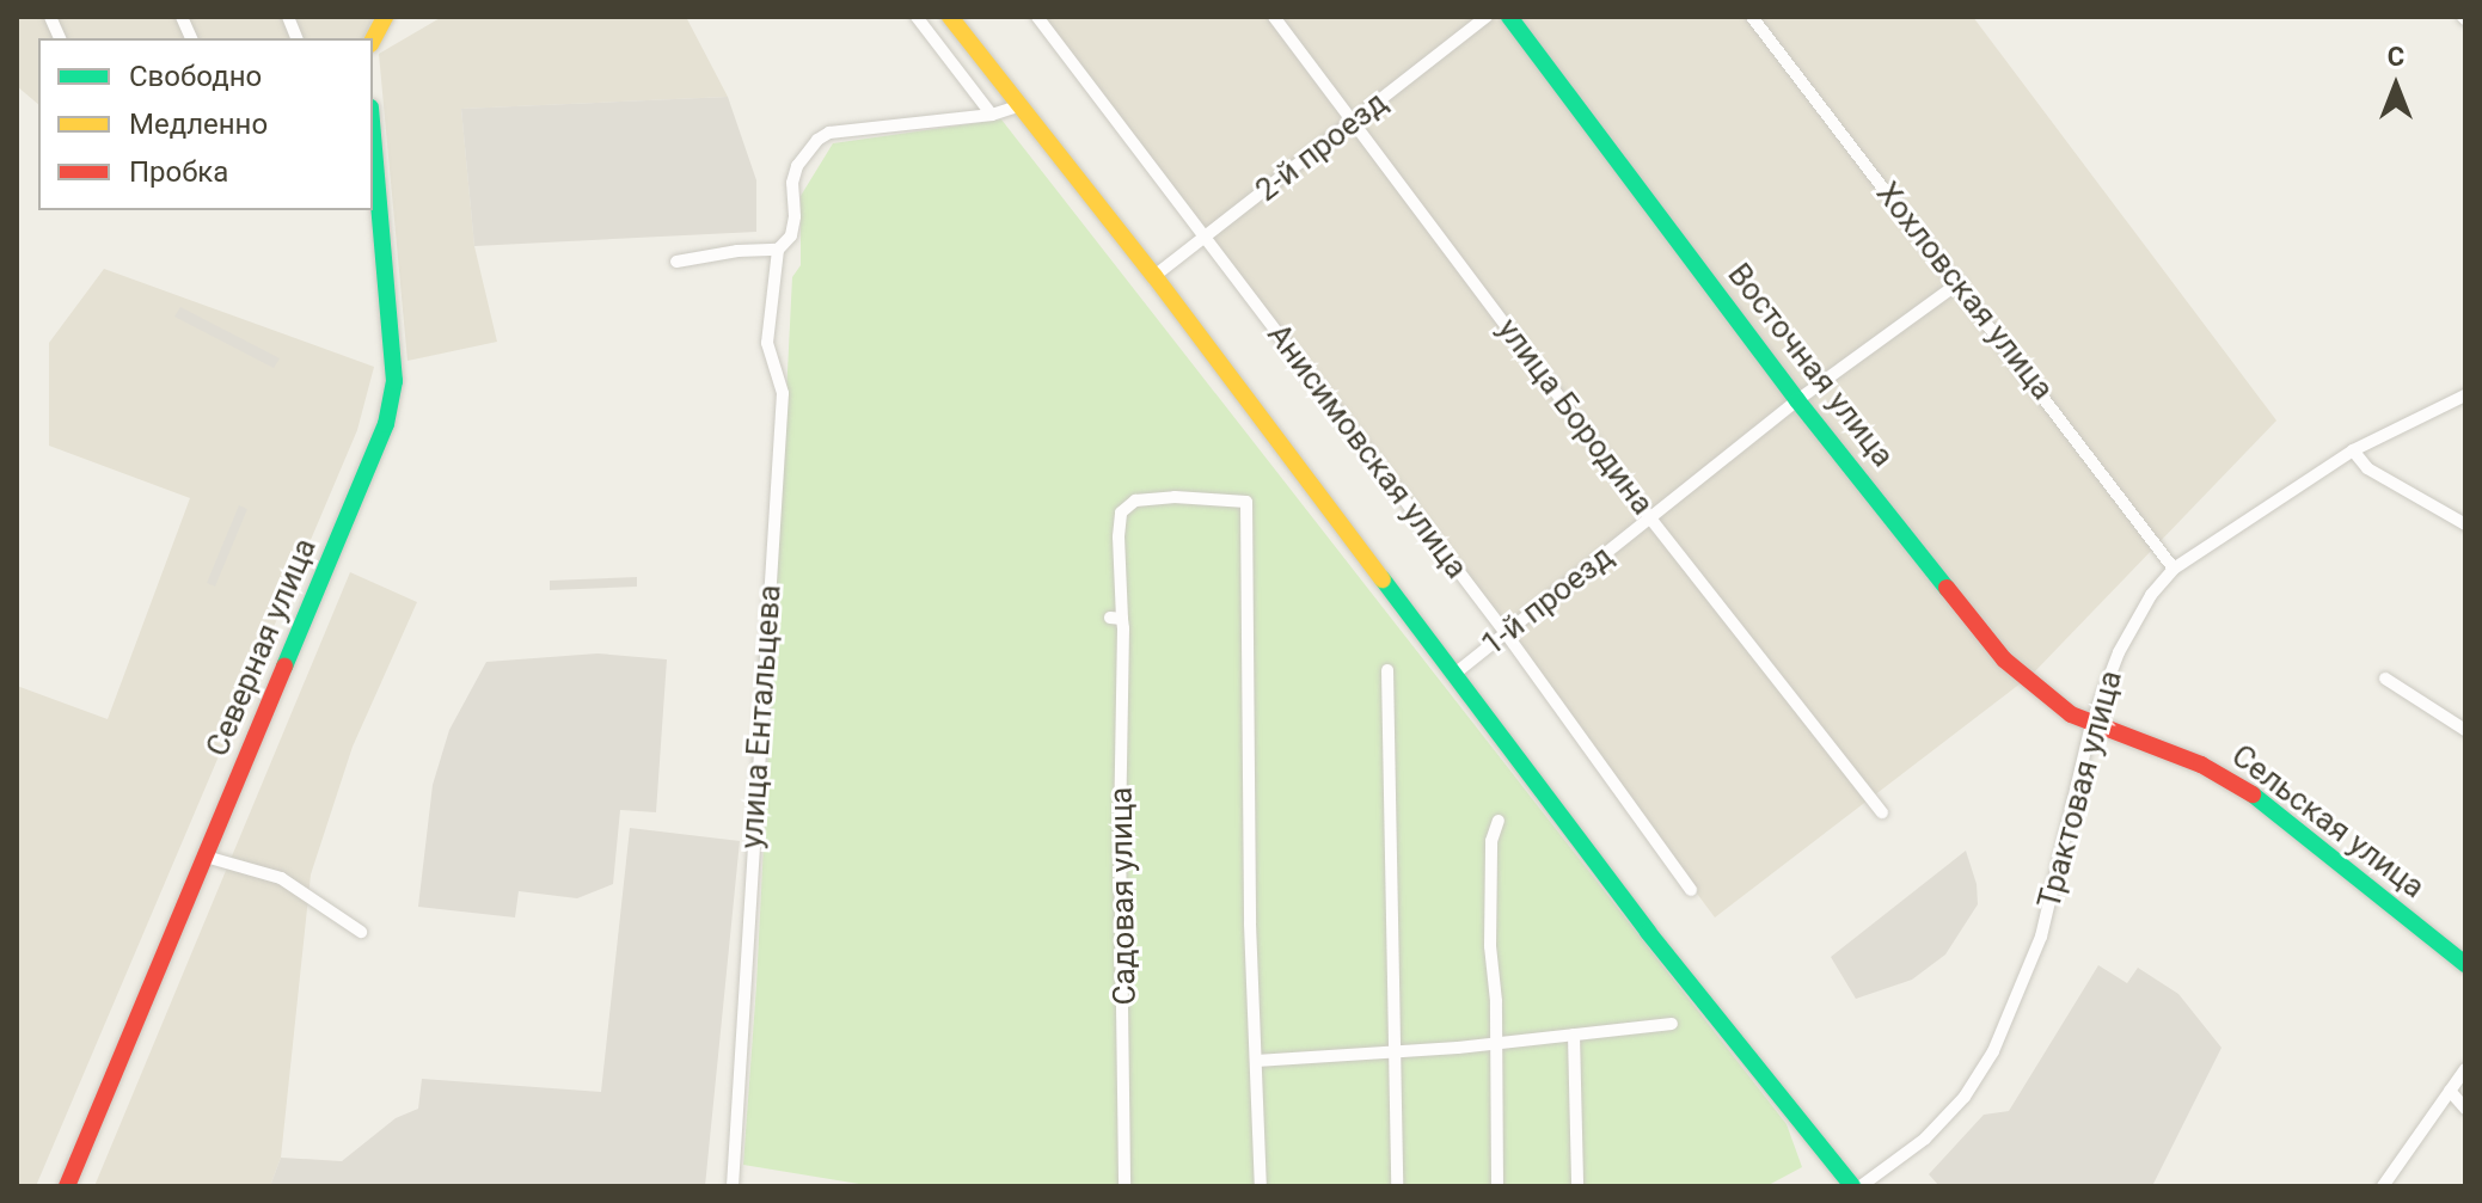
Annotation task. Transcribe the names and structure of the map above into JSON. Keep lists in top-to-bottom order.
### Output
{
  "streets": {
    "street": [
      "2-й проезд",
      "Хохловская улица",
      "Восточная улица",
      "улица Бородина",
      "Анисимовская улица",
      "1-й проезд",
      "Северная улица",
      "улица Ентальцева",
      "Трактовая улица",
      "Сельская улица",
      "Садовая улица"
    ]
  },
  "crossings": [
    ["2-й проезд", "улица Бородина"],
    ["2-й проезд", "Анисимовская улица"],
    ["Хохловская улица", "1-й проезд"],
    ["Хохловская улица", "Трактовая улица"],
    ["Восточная улица", "1-й проезд"],
    ["Восточная улица", "Трактовая улица"],
    ["Восточная улица", "Сельская улица"],
    ["улица Бородина", "1-й проезд"],
    ["Анисимовская улица", "1-й проезд"],
    ["Трактовая улица", "Сельская улица"]
  ],
  "legend": ["Свободно", "Медленно", "Пробка"],
  "north": "top"
}
